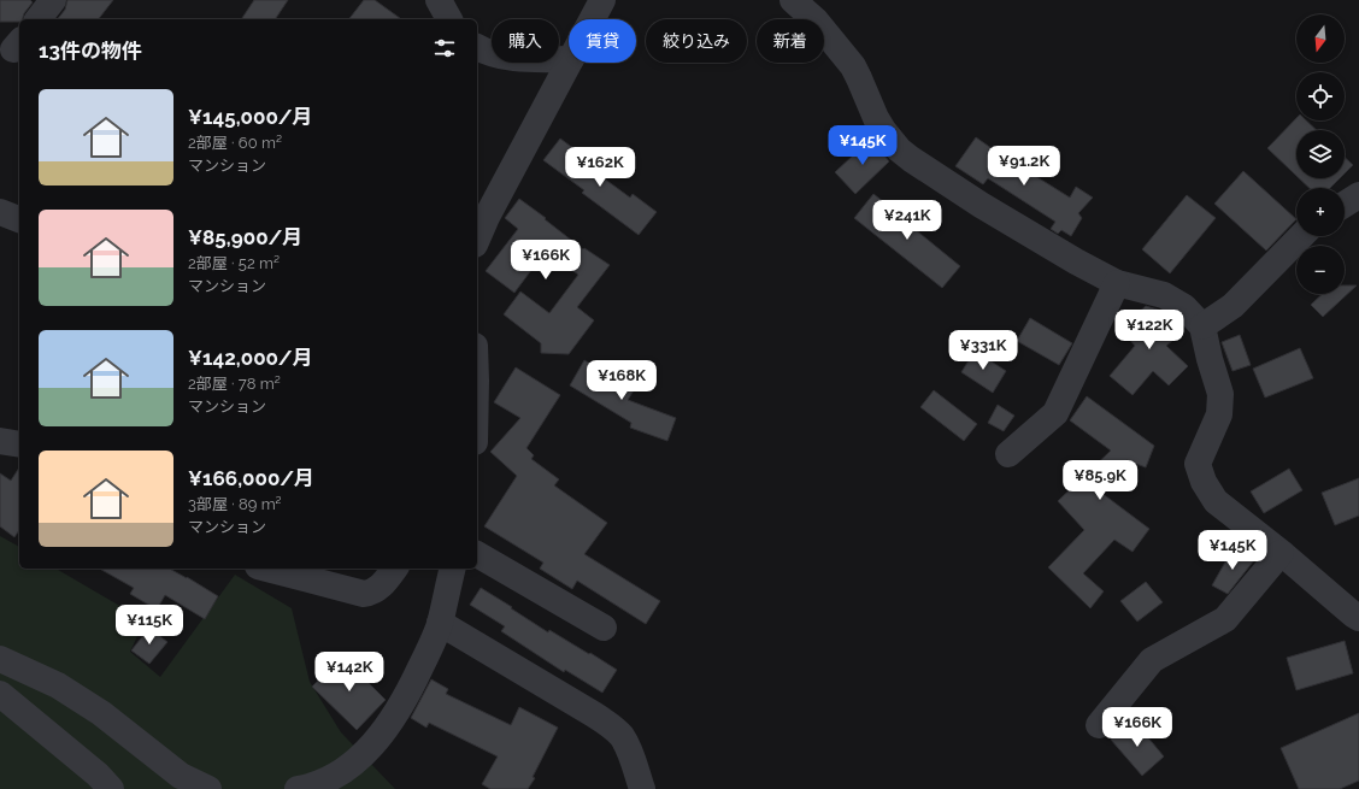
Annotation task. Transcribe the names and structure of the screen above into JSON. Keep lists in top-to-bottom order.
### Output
{
  "north": "bottom",
  "page": {
    "map_buttons": ["+", "−"],
    "chip": [
      "購入",
      "賃貸",
      "絞り込み",
      "新着"
    ],
    "heading": "13件の物件",
    "list": [
      {
        "name": "¥145,000/月",
        "note": "2部屋 · 60 m² · マンション"
      },
      {
        "name": "¥85,900/月",
        "note": "2部屋 · 52 m² · マンション"
      },
      {
        "name": "¥142,000/月",
        "note": "2部屋 · 78 m² · マンション"
      },
      {
        "name": "¥166,000/月",
        "note": "3部屋 · 89 m² · マンション"
      }
    ],
    "price": [
      "¥145K",
      "¥91.2K",
      "¥162K",
      "¥241K",
      "¥166K",
      "¥122K",
      "¥331K",
      "¥168K",
      "¥85.9K",
      "¥145K",
      "¥115K",
      "¥142K",
      "¥166K"
    ]
  }
}
